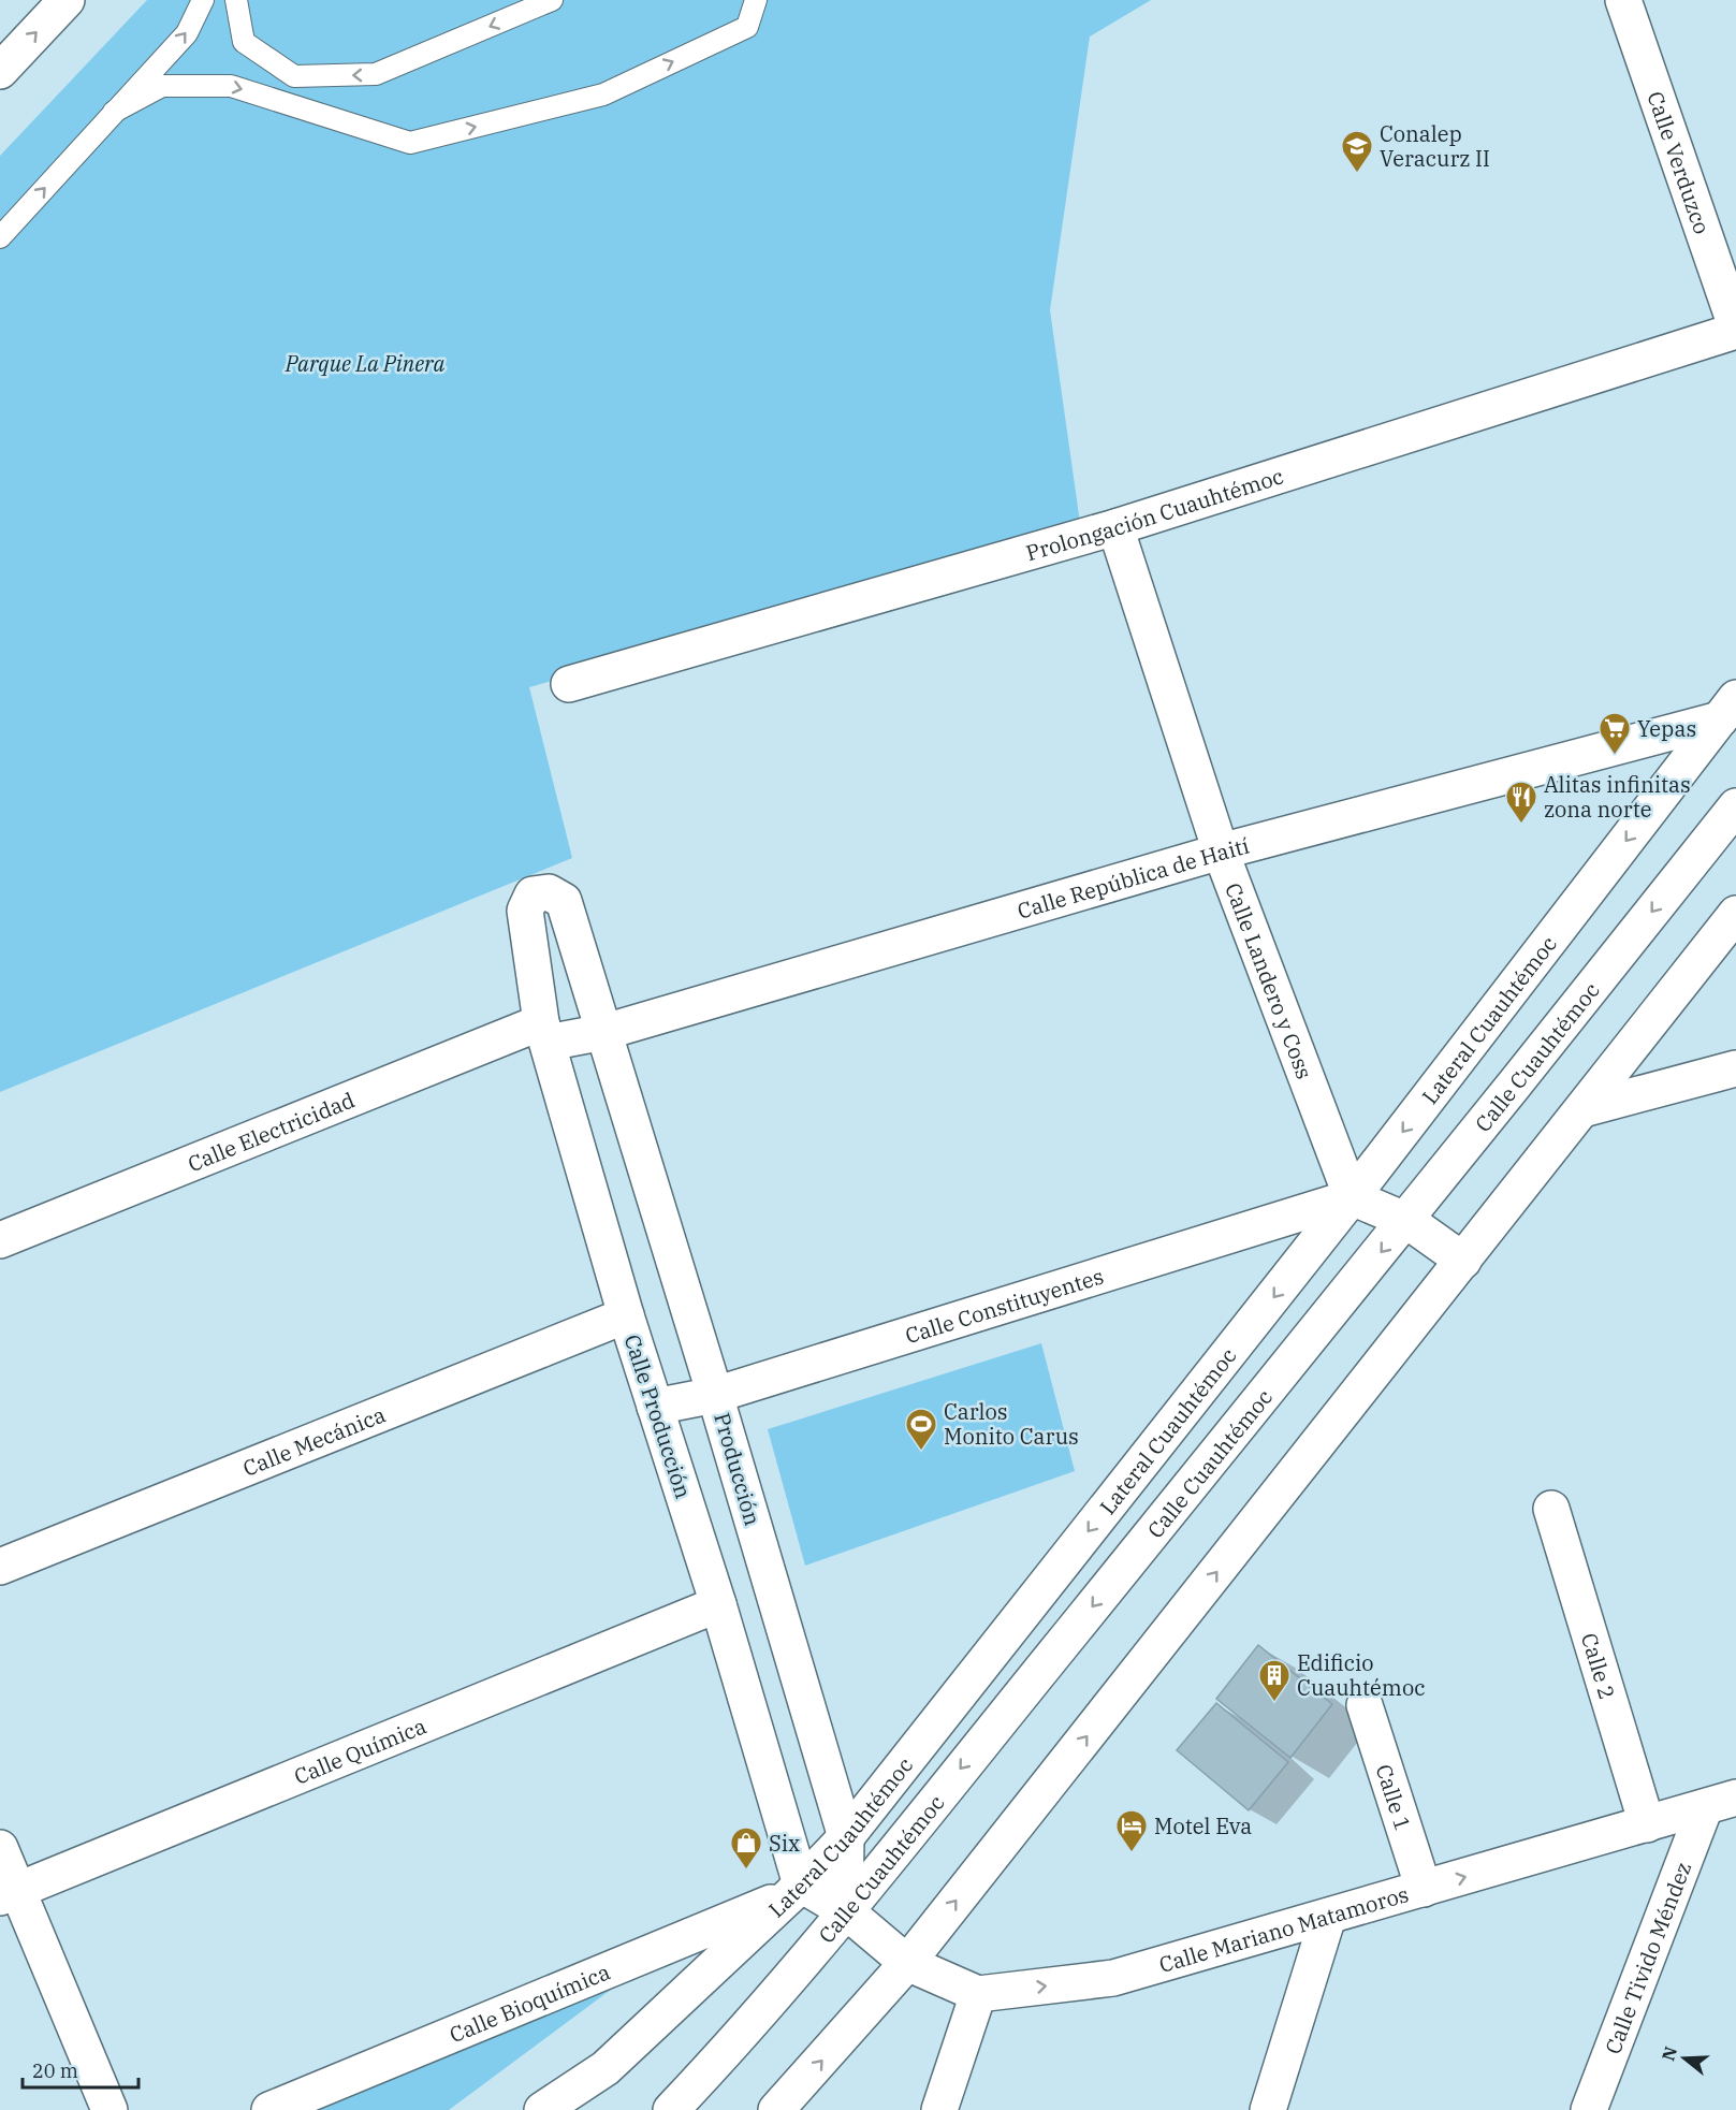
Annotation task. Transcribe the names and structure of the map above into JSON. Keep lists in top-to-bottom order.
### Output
{
  "streets": {
    "street": [
      "Calle Verduzco",
      "Prolongación Cuauhtémoc",
      "Calle República de Haití",
      "Calle Landero y Coss",
      "Lateral Cuauhtémoc",
      "Calle Cuauhtémoc",
      "Calle Electricidad",
      "Calle Constituyentes",
      "Calle Producción",
      "Calle Mecánica",
      "Producción",
      "Calle 2",
      "Calle Química",
      "Calle 1",
      "Calle Mariano Matamoros",
      "Calle Tivido Méndez",
      "Calle Bioquímica"
    ]
  },
  "crossings": [
    ["Calle Verduzco", "Prolongación Cuauhtémoc"],
    ["Prolongación Cuauhtémoc", "Calle Landero y Coss"],
    ["Calle República de Haití", "Calle Landero y Coss"],
    ["Calle República de Haití", "Lateral Cuauhtémoc"],
    ["Calle República de Haití", "Calle Electricidad"],
    ["Calle República de Haití", "Calle Producción"],
    ["Calle República de Haití", "Producción"],
    ["Calle Landero y Coss", "Lateral Cuauhtémoc"],
    ["Calle Landero y Coss", "Calle Constituyentes"],
    ["Lateral Cuauhtémoc", "Calle Constituyentes"],
    ["Lateral Cuauhtémoc", "Calle Producción"],
    ["Lateral Cuauhtémoc", "Producción"],
    ["Lateral Cuauhtémoc", "Calle Bioquímica"],
    ["Calle Cuauhtémoc", "Producción"],
    ["Calle Electricidad", "Calle Producción"],
    ["Calle Constituyentes", "Calle Producción"],
    ["Calle Constituyentes", "Producción"],
    ["Calle Producción", "Calle Mecánica"],
    ["Calle Producción", "Producción"],
    ["Calle Producción", "Calle Química"],
    ["Calle Producción", "Calle Bioquímica"],
    ["Calle 2", "Calle Mariano Matamoros"],
    ["Calle 1", "Calle Mariano Matamoros"],
    ["Calle Mariano Matamoros", "Calle Tivido Méndez"]
  ],
  "one_way": ["Calle Mariano Matamoros"],
  "parks": ["Parque La Pinera"],
  "places": {
    "school or university": ["Conalep Veracurz II"],
    "supermarket": ["Yepas"],
    "restaurant": ["Alitas infinitas zona norte"],
    "sports": ["Carlos Monito Carus"],
    "building": ["Edificio Cuauhtémoc"],
    "hotel": ["Motel Eva"],
    "shop": ["Six"]
  },
  "scale_bar": "20 m",
  "north": "left"
}
